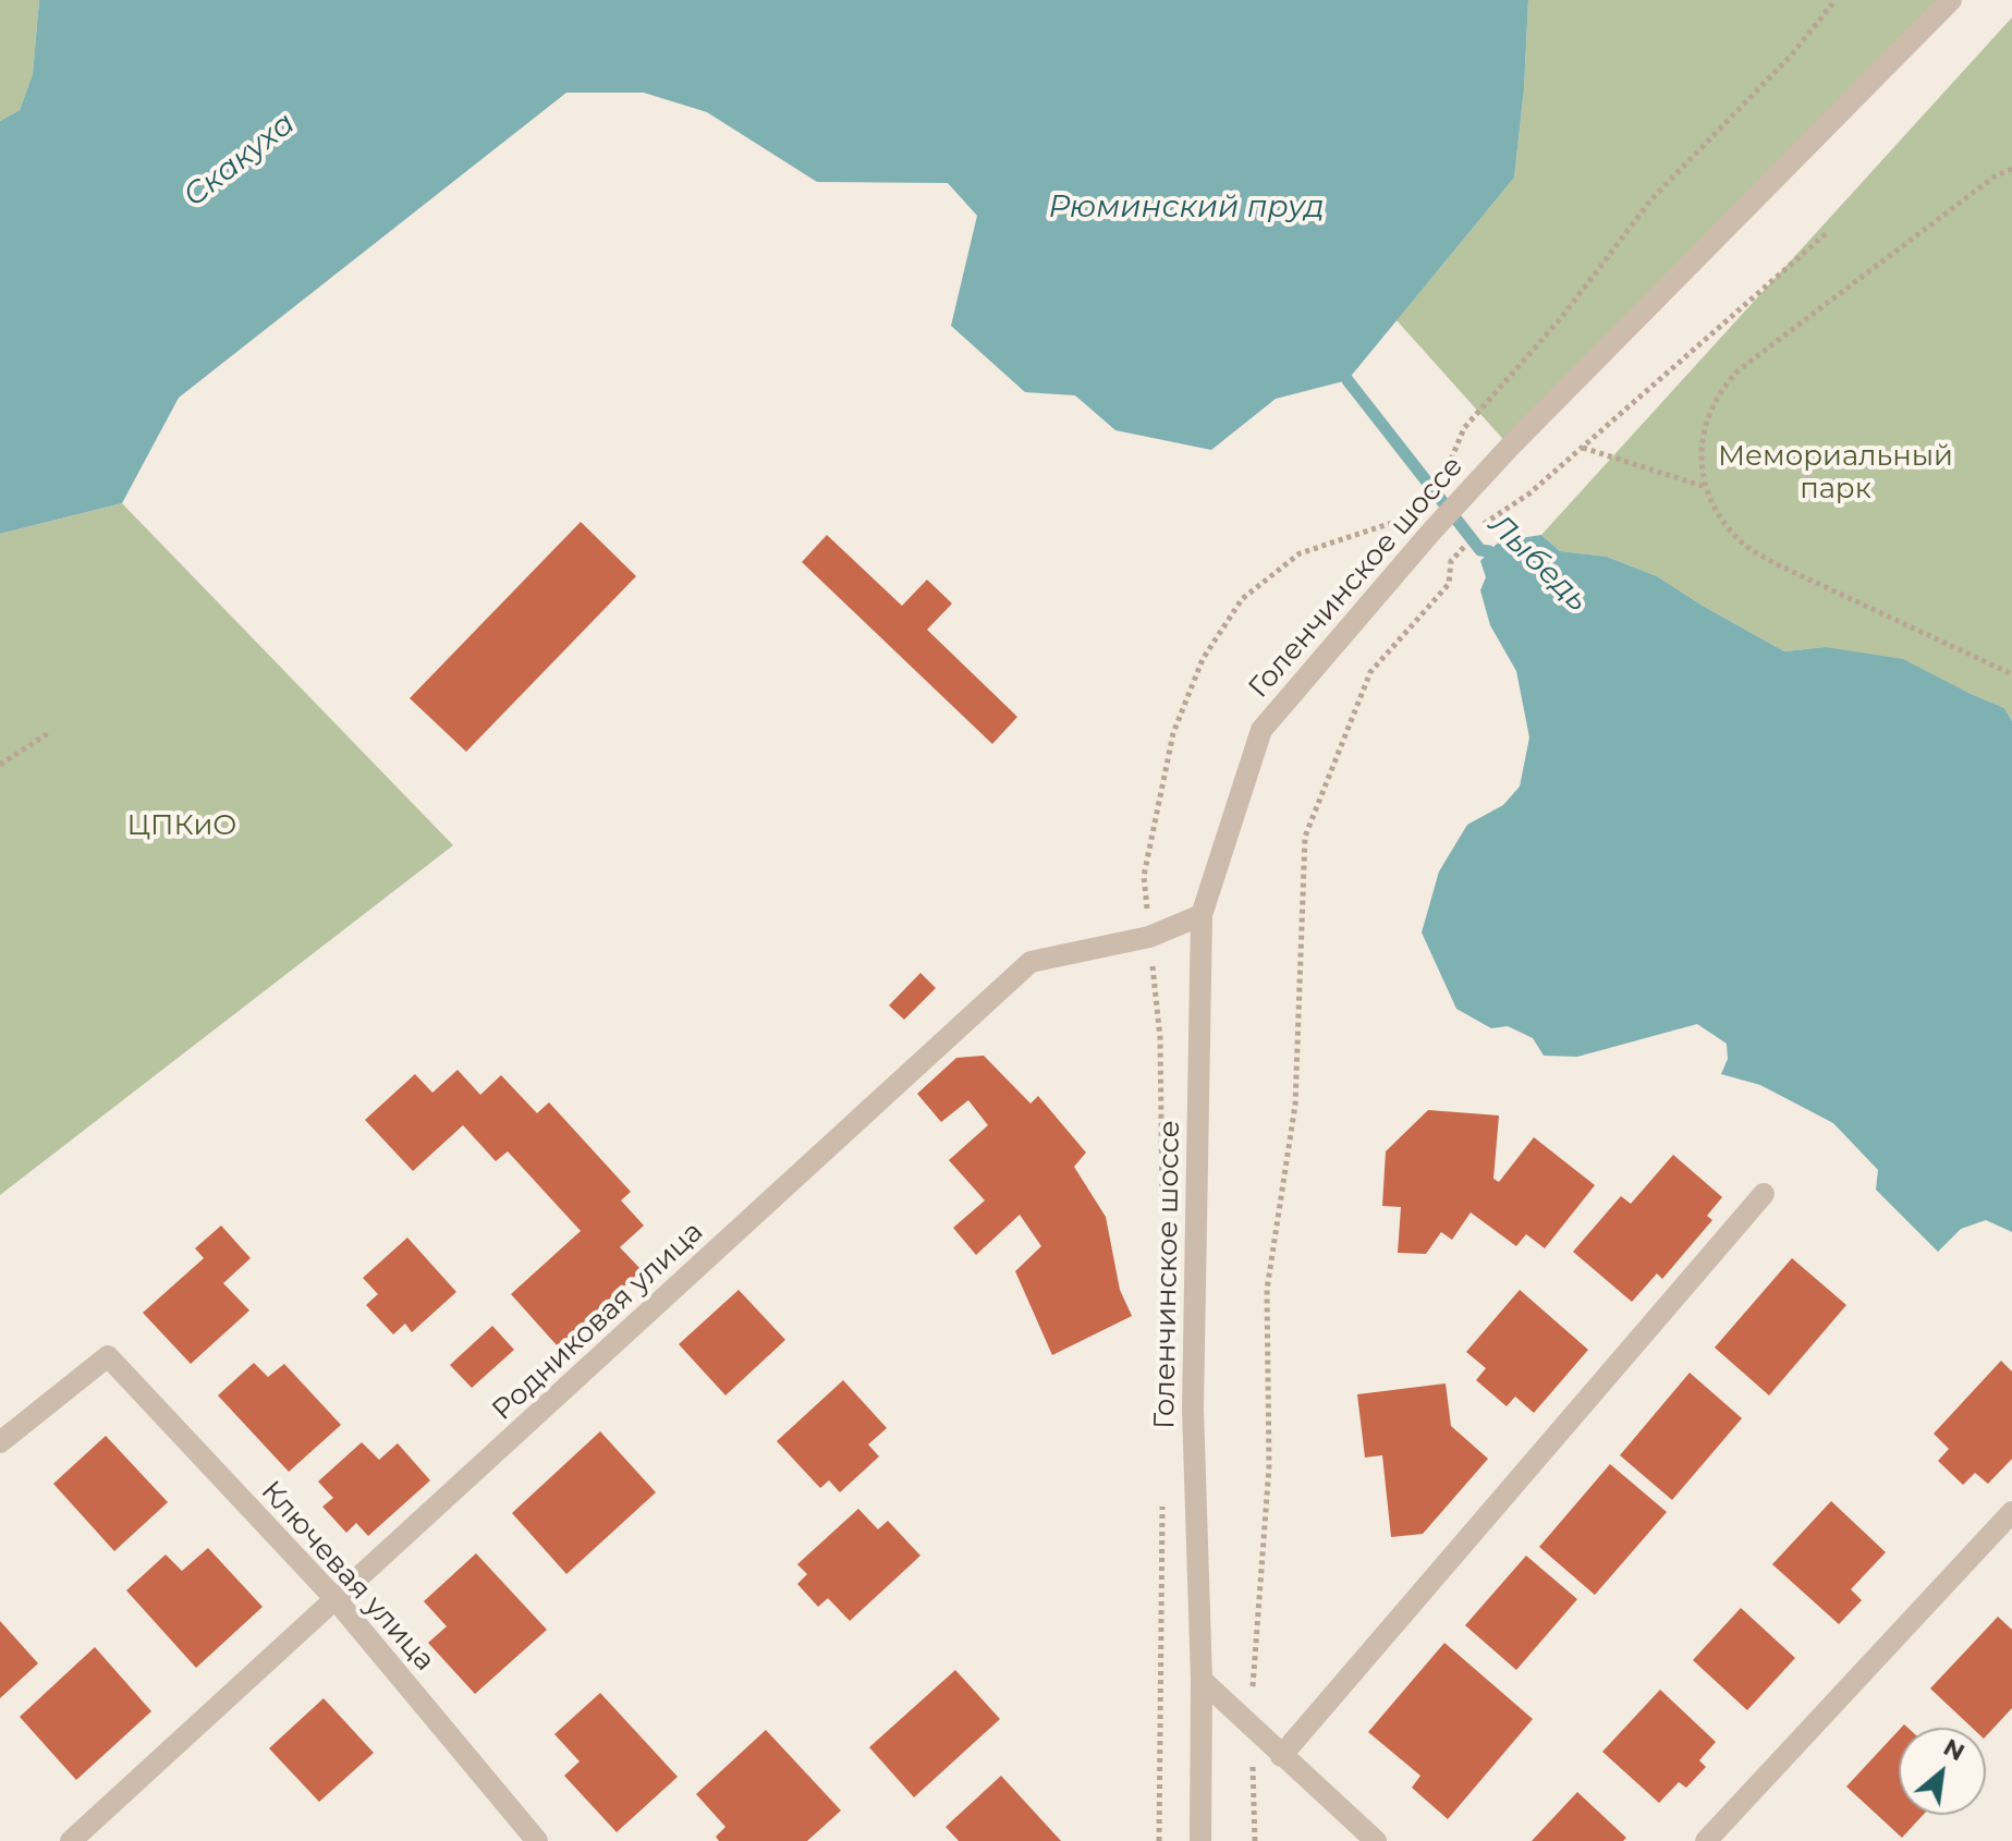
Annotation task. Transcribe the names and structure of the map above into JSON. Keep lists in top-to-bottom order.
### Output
{
  "streets": {
    "street": ["Голенчинское шоссе", "Родниковая улица", "Ключевая улица"]
  },
  "crossings": [
    ["Голенчинское шоссе", "Родниковая улица"],
    ["Родниковая улица", "Ключевая улица"]
  ],
  "water": ["Скакуха", "Рюминский пруд", "Лыбедь"],
  "parks": ["Мемориальный парк", "ЦПКиО"],
  "north": "top right"
}
